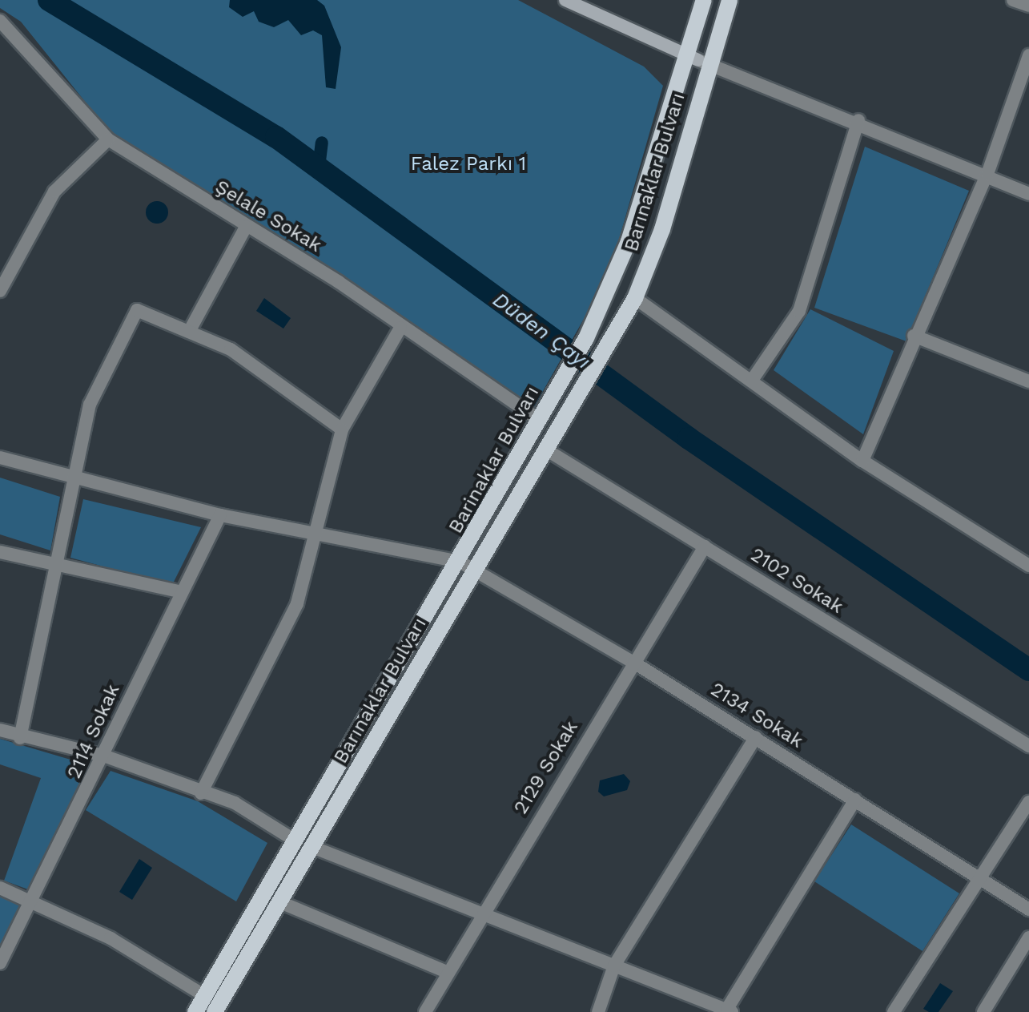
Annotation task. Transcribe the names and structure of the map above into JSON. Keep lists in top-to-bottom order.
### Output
{
  "streets": {
    "main road": ["Barınaklar Bulvarı", "Barinaklar Bulvarı"],
    "street": [
      "Şelale Sokak",
      "2102 Sokak",
      "2134 Sokak",
      "2114 Sokak",
      "2129 Sokak"
    ]
  },
  "crossings": [
    ["Barınaklar Bulvarı", "Barinaklar Bulvarı"],
    ["Barınaklar Bulvarı", "2102 Sokak"],
    ["Barınaklar Bulvarı", "2134 Sokak"],
    ["Şelale Sokak", "Barinaklar Bulvarı"],
    ["Barinaklar Bulvarı", "2134 Sokak"],
    ["2102 Sokak", "2129 Sokak"],
    ["2134 Sokak", "2114 Sokak"],
    ["2134 Sokak", "2129 Sokak"]
  ],
  "water": ["Düden Çayı"],
  "parks": ["Falez Parkı 1"]
}
